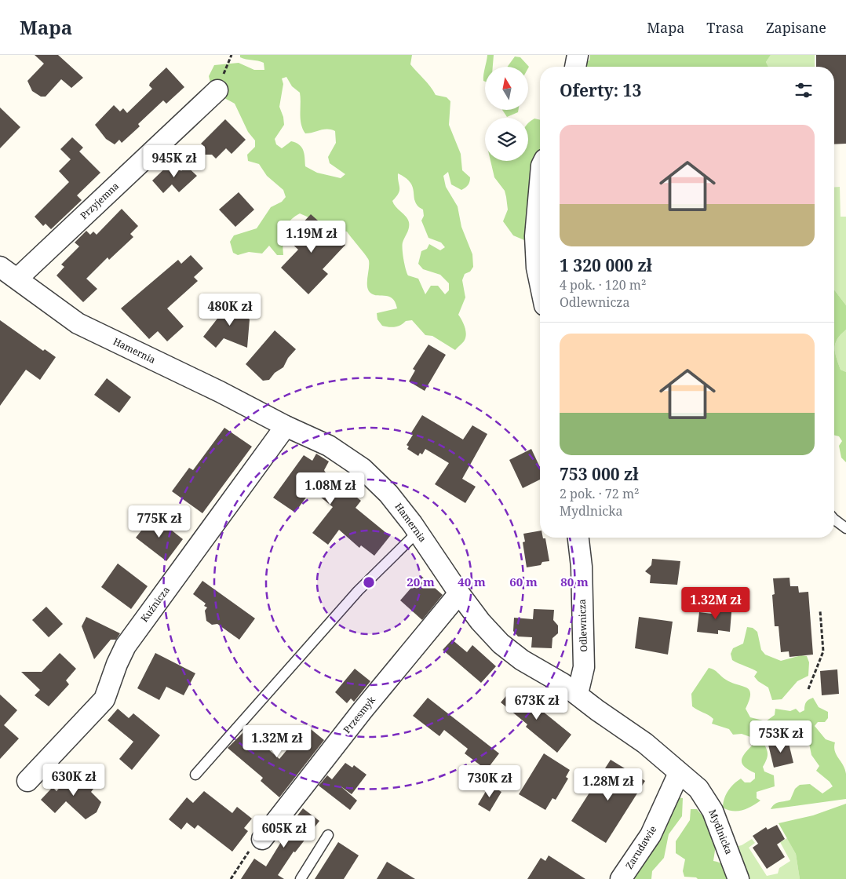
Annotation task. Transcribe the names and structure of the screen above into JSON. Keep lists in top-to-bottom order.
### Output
{
  "streets": {
    "street": [
      "Przyjemna",
      "Hamernia",
      "Kuźnicza",
      "Odlewnicza",
      "Przesmyk",
      "Mydlnicka",
      "Zarudawie"
    ]
  },
  "crossings": [
    ["Przyjemna", "Hamernia"],
    ["Hamernia", "Kuźnicza"],
    ["Hamernia", "Odlewnicza"],
    ["Hamernia", "Przesmyk"],
    ["Hamernia", "Mydlnicka"],
    ["Hamernia", "Zarudawie"],
    ["Mydlnicka", "Zarudawie"]
  ],
  "north": "top",
  "page": {
    "header": "Mapa",
    "nav": ["Mapa", "Trasa", "Zapisane"],
    "heading": "Oferty: 13",
    "list": [
      {
        "name": "1 320 000 zł",
        "note": "4 pok. · 120 m² · Odlewnicza"
      },
      {
        "name": "753 000 zł",
        "note": "2 pok. · 72 m² · Mydlnicka"
      }
    ],
    "price": [
      "945K zł",
      "1.19M zł",
      "480K zł",
      "1.08M zł",
      "775K zł",
      "1.32M zł",
      "673K zł",
      "753K zł",
      "1.32M zł",
      "630K zł",
      "730K zł",
      "1.28M zł",
      "605K zł"
    ]
  },
  "rings": [
    "20 m",
    "40 m",
    "60 m",
    "80 m"
  ]
}
